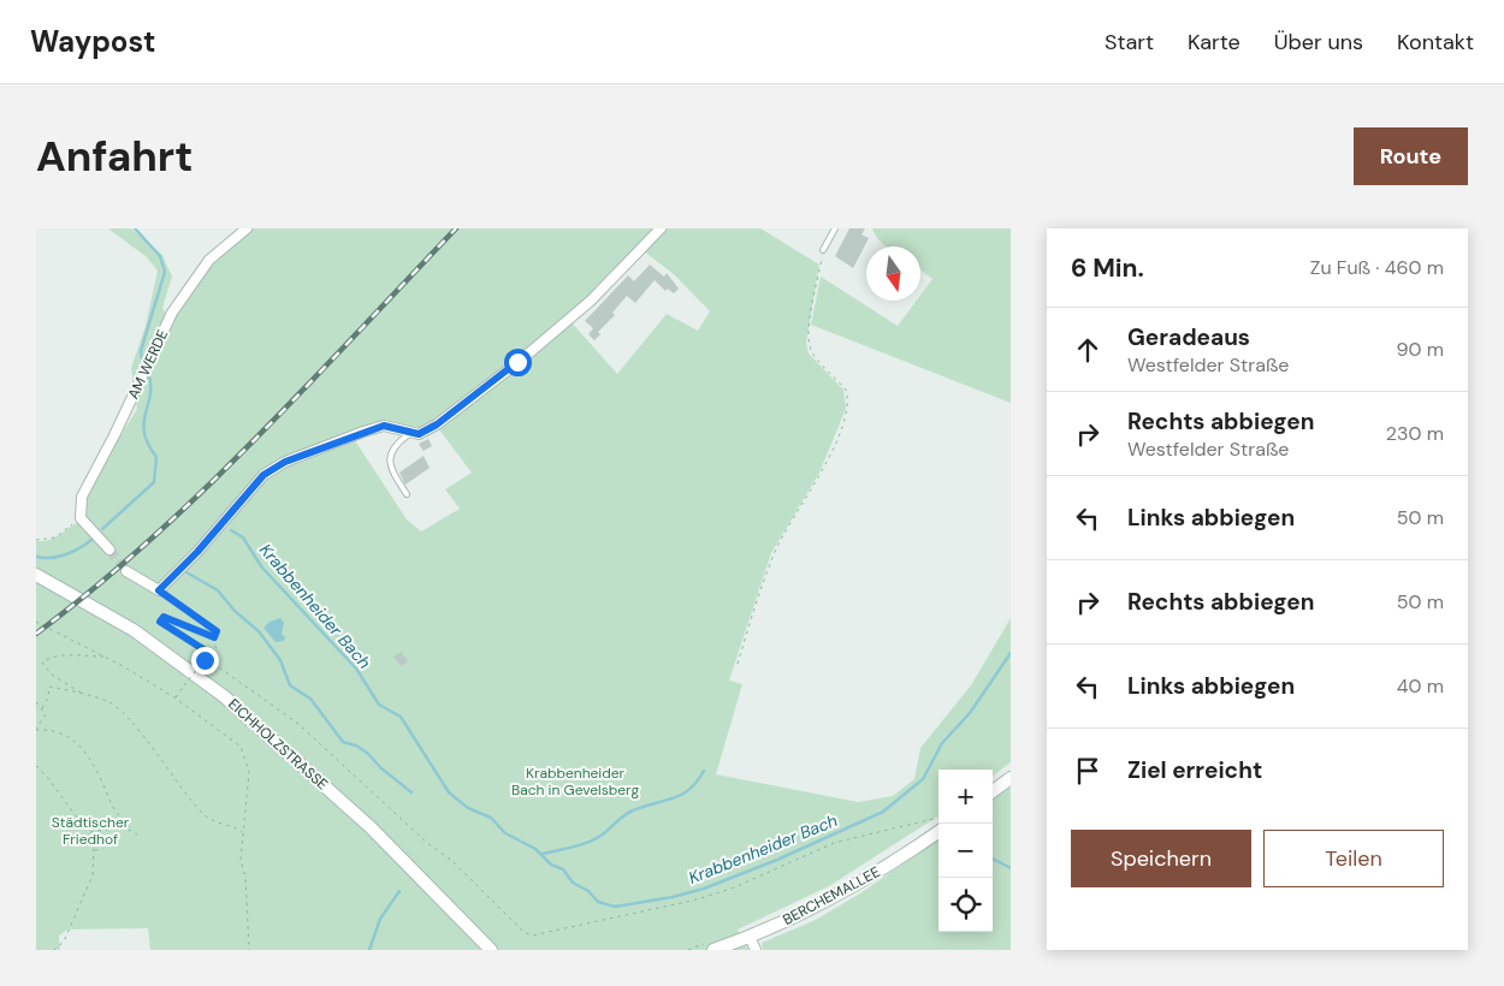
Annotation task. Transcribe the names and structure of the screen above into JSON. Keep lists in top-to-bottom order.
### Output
{
  "streets": {
    "main road": ["EICHHOLZSTRASSE", "BERCHEMALLEE"],
    "street": ["AM WERDE"]
  },
  "water": ["Krabbenheider Bach"],
  "parks": ["Krabbenheider Bach in Gevelsberg", "Städtischer Friedhof"],
  "north": "bottom",
  "page": {
    "header": "Waypost",
    "nav": [
      "Start",
      "Karte",
      "Über uns",
      "Kontakt"
    ],
    "buttons": [
      "Route",
      ["Speichern", "Teilen"]
    ],
    "title": "Anfahrt",
    "heading": ["6 Min.", "Zu Fuß · 460 m"],
    "list": [
      ["Geradeaus", "Westfelder Straße", "90 m"],
      ["Rechts abbiegen", "Westfelder Straße", "230 m"],
      ["Links abbiegen", "50 m"],
      ["Rechts abbiegen", "50 m"],
      ["Links abbiegen", "40 m"],
      "Ziel erreicht"
    ],
    "map_buttons": ["+", "−"]
  }
}
